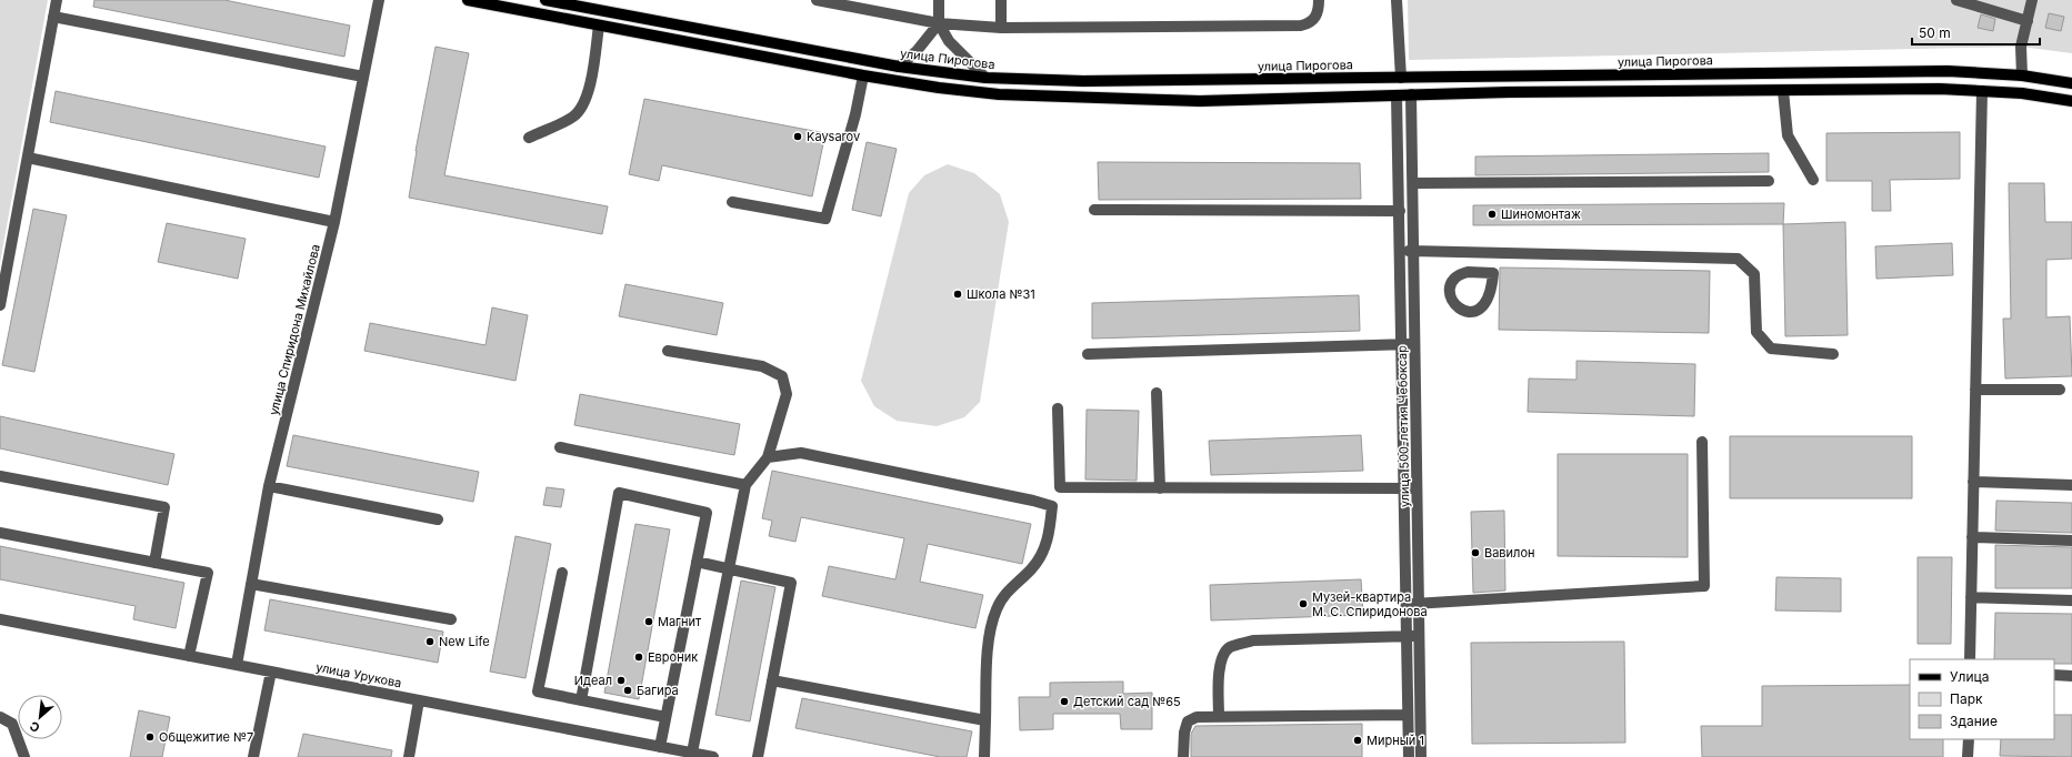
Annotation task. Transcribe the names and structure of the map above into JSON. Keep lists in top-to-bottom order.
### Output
{
  "streets": {
    "main road": ["улица Пирогова"],
    "street": ["улица Спиридона Михайлова", "улица 500-летия Чебоксар", "улица Урукова"]
  },
  "crossings": [
    ["улица Спиридона Михайлова", "улица Урукова"]
  ],
  "places": [
    "Kaysarov",
    "Шиномонтаж",
    "Школа №31",
    "Вавилон",
    "Музей-квартира М. С. Спиридонова",
    "Магнит",
    "New Life",
    "Евроник",
    "Идеал",
    "Багира",
    "Детский сад №65",
    "Общежитие №7",
    "Мирный 1"
  ],
  "legend": ["Улица", "Парк", "Здание"],
  "scale_bar": "50 m",
  "north": "bottom left"
}
